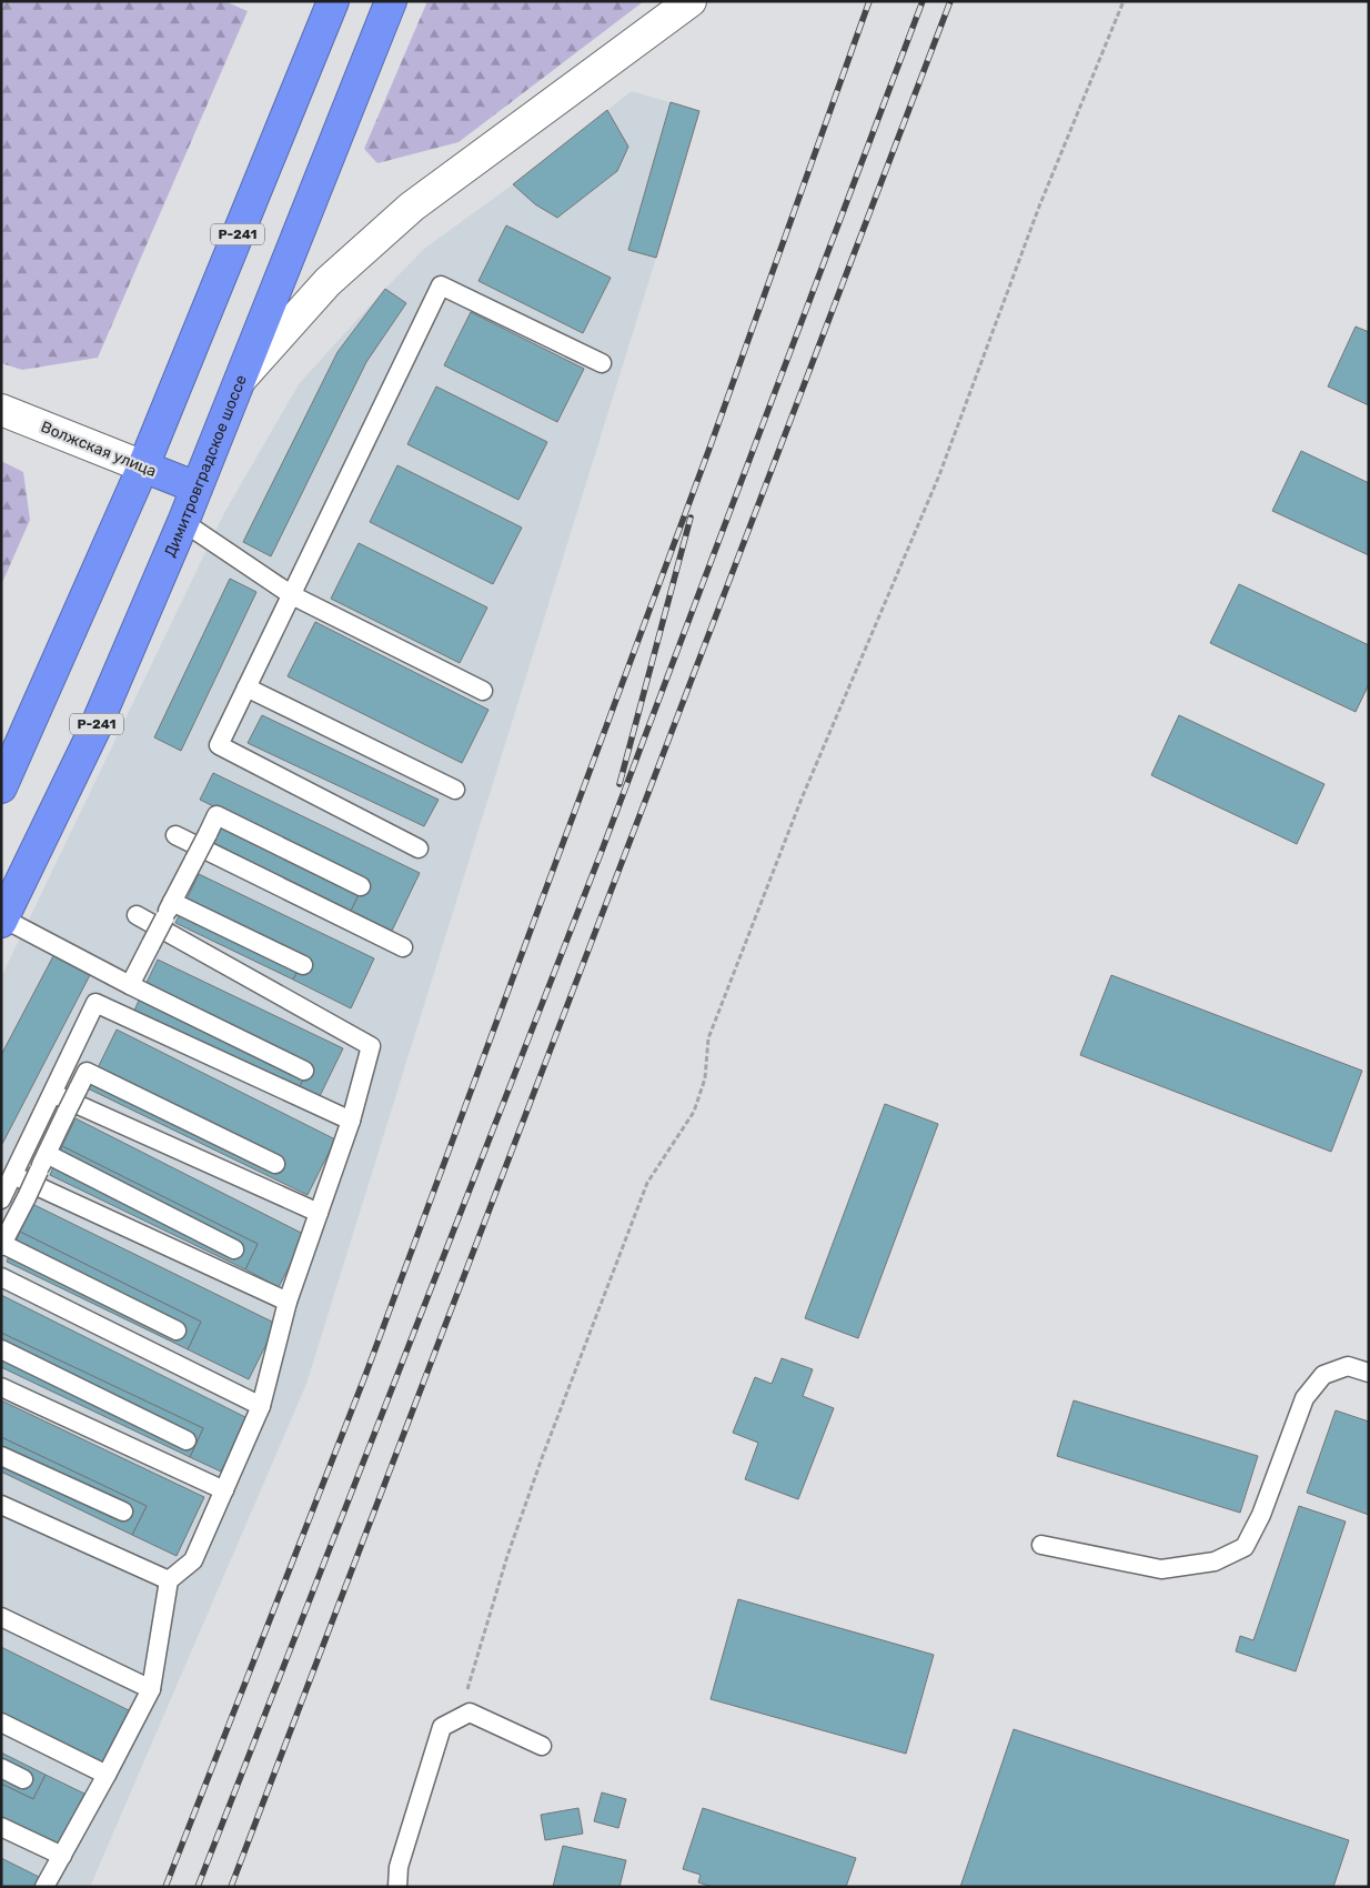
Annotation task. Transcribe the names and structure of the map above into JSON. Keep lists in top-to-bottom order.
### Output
{
  "streets": {
    "highway": ["Р-241", "Волжская улица", "Димитровградское шоссе"]
  },
  "crossings": [
    ["Р-241", "Волжская улица"],
    ["Волжская улица", "Димитровградское шоссе"]
  ]
}
